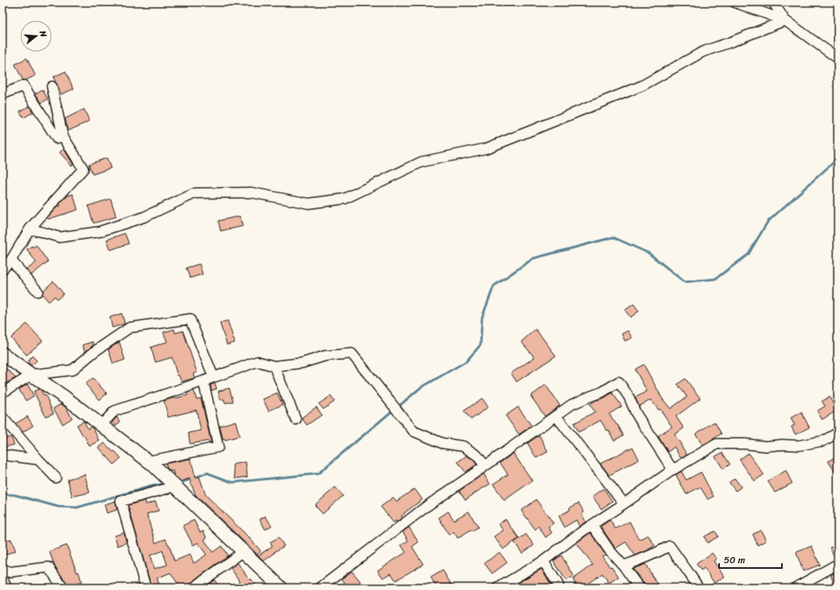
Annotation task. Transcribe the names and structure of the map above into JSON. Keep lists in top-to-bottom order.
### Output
{
  "scale_bar": "50 m",
  "north": "right"
}
